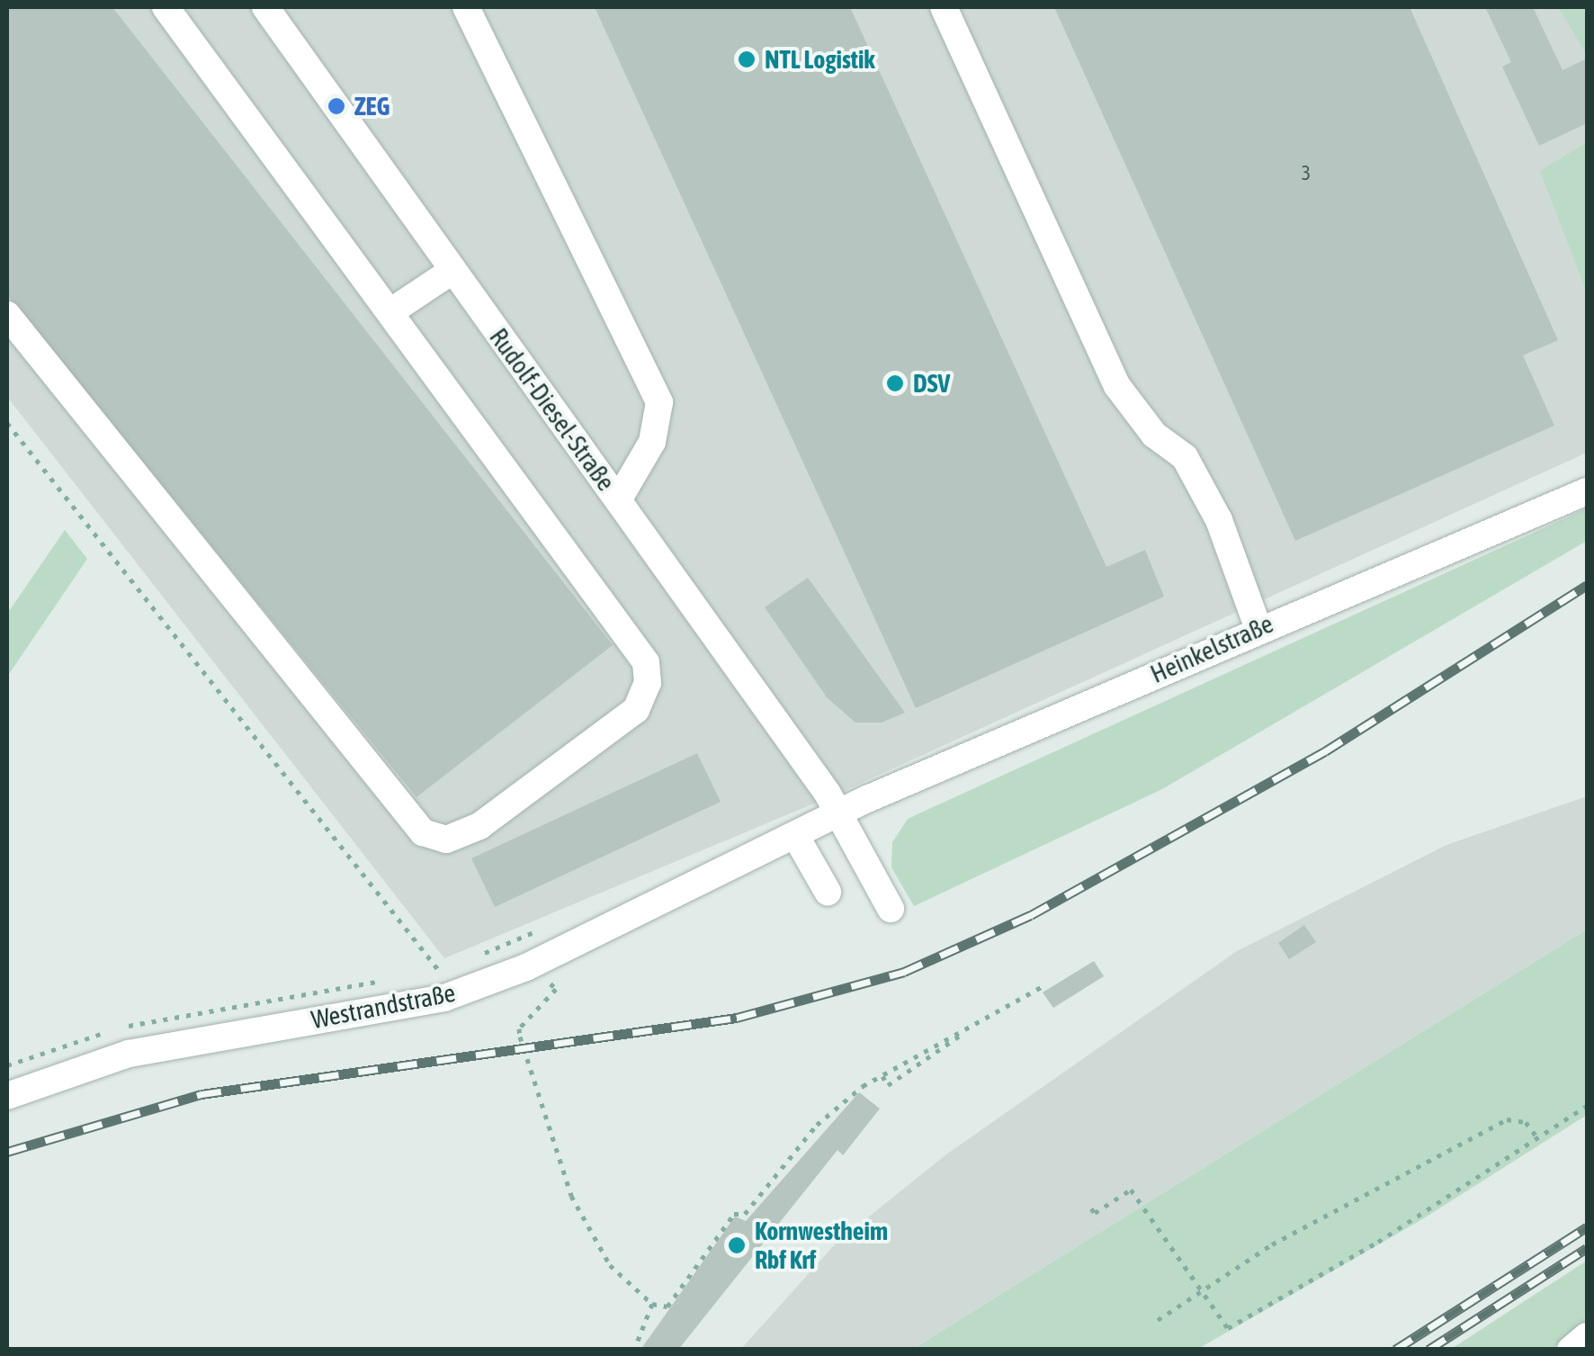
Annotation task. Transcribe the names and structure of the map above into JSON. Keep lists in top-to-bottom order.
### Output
{
  "streets": {
    "street": ["Rudolf-Diesel-Straße", "Heinkelstraße", "Westrandstraße"]
  },
  "crossings": [
    ["Rudolf-Diesel-Straße", "Heinkelstraße"],
    ["Rudolf-Diesel-Straße", "Westrandstraße"],
    ["Heinkelstraße", "Westrandstraße"]
  ],
  "places": [
    "NTL Logistik",
    "ZEG",
    "DSV",
    "Kornwestheim Rbf Krf"
  ],
  "house_numbers": ["3"]
}
